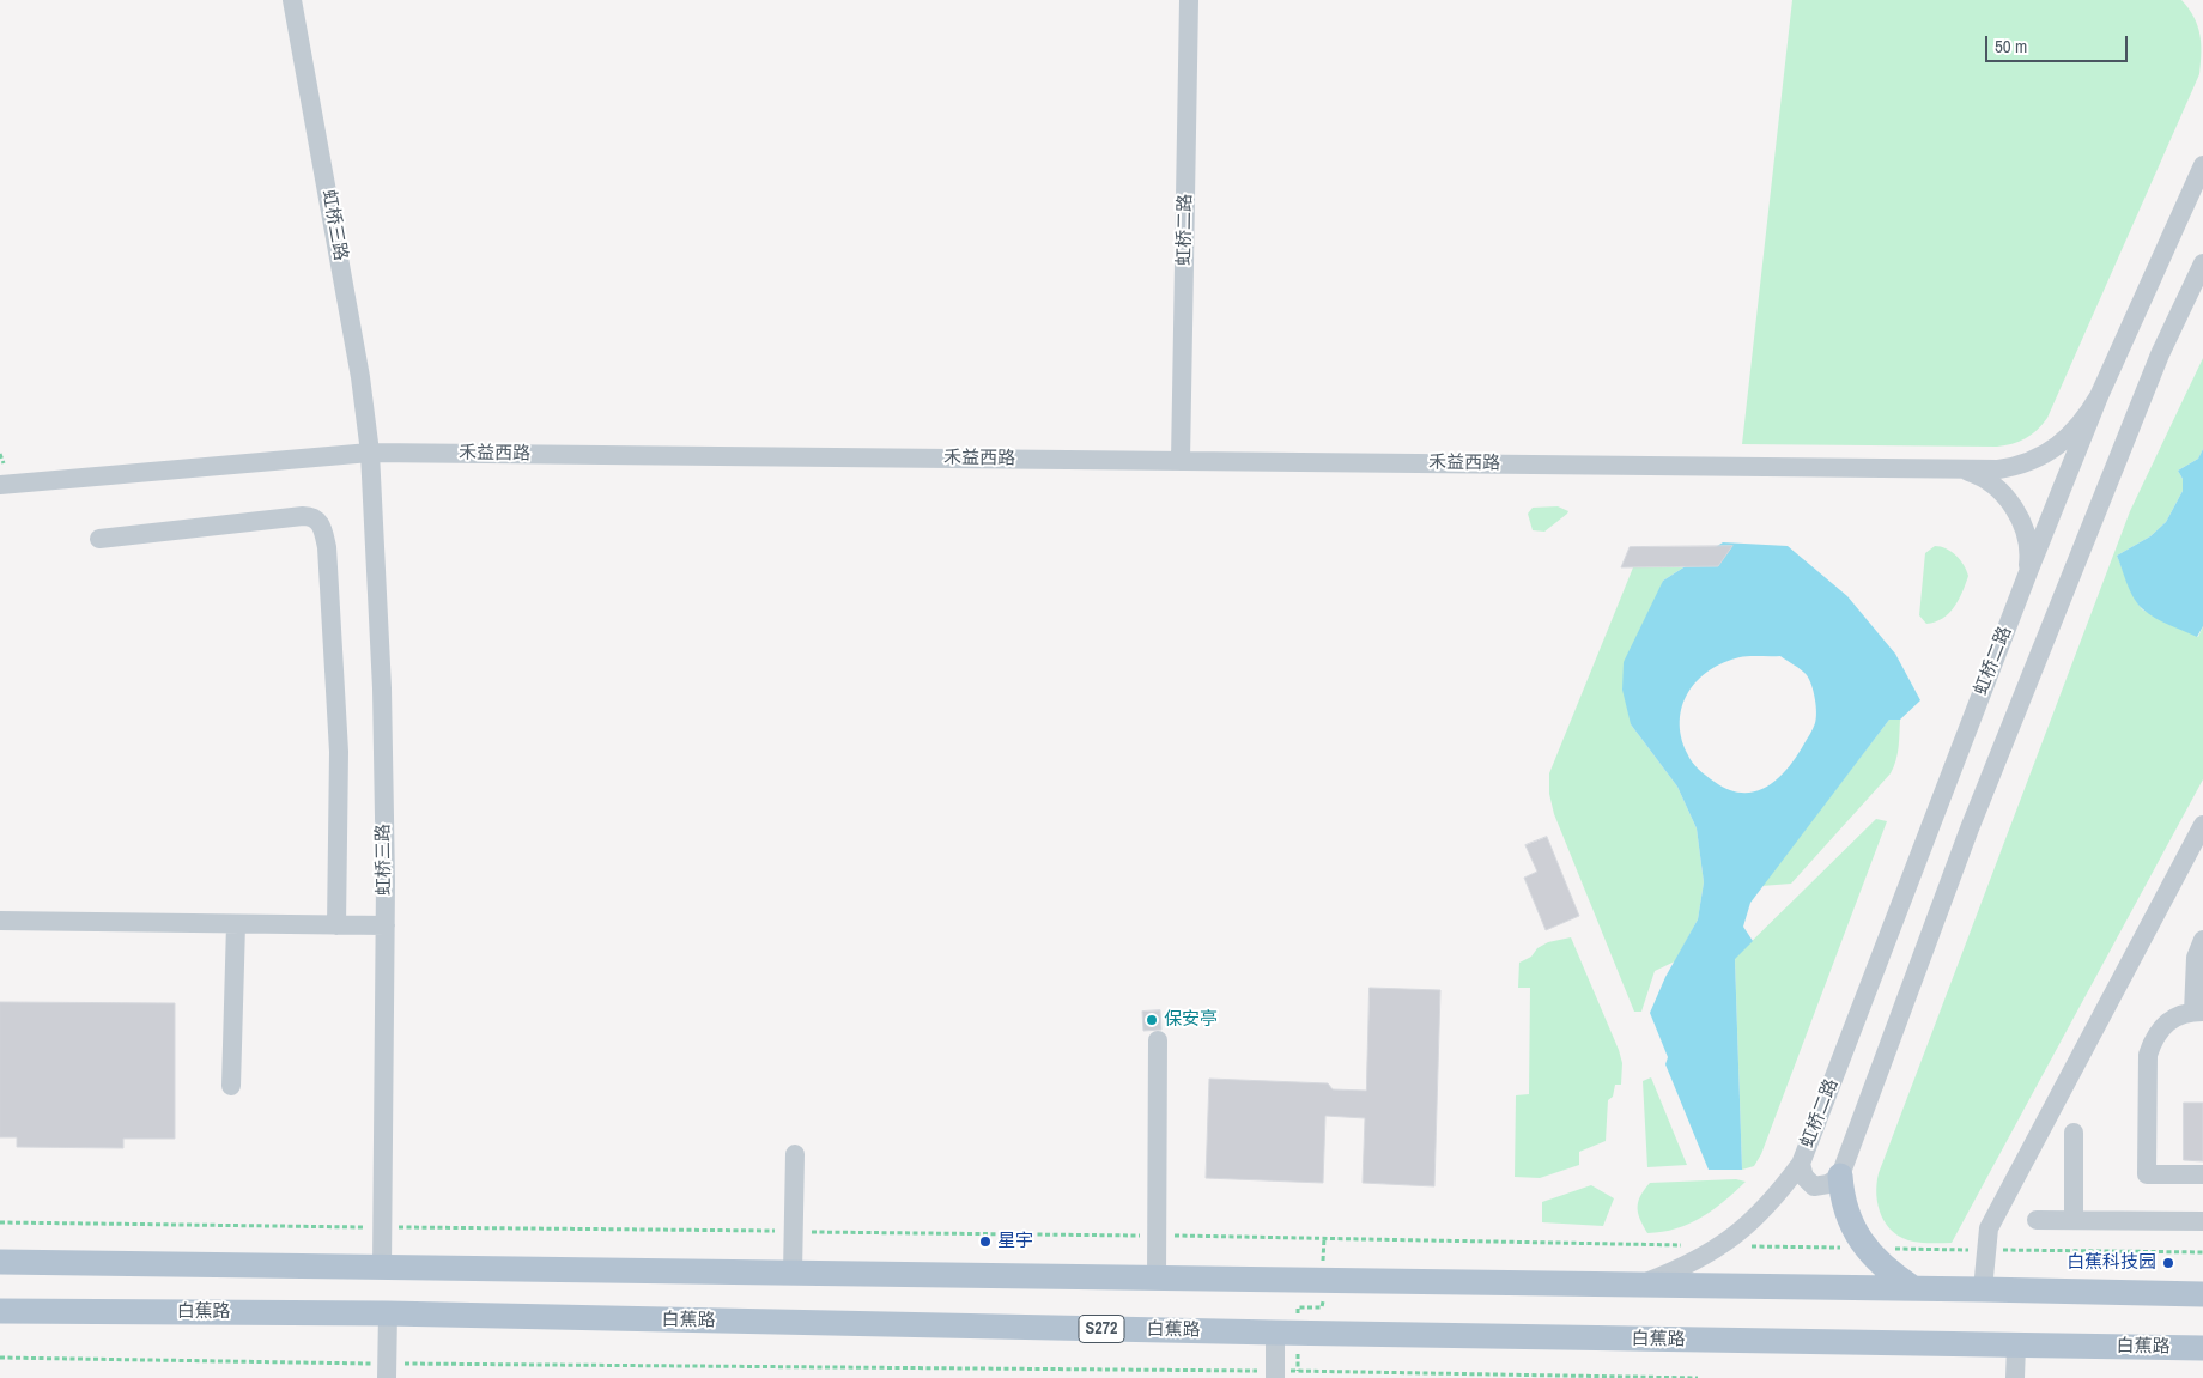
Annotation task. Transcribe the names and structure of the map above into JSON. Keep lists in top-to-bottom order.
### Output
{
  "streets": {
    "main road": ["白蕉路", "S272"],
    "street": ["虹桥三路", "虹桥二路", "禾益西路"]
  },
  "crossings": [
    ["虹桥三路", "禾益西路"],
    ["虹桥二路", "禾益西路"]
  ],
  "places": ["保安亭", "星宇", "白蕉科技园"],
  "scale_bar": "50 m"
}
